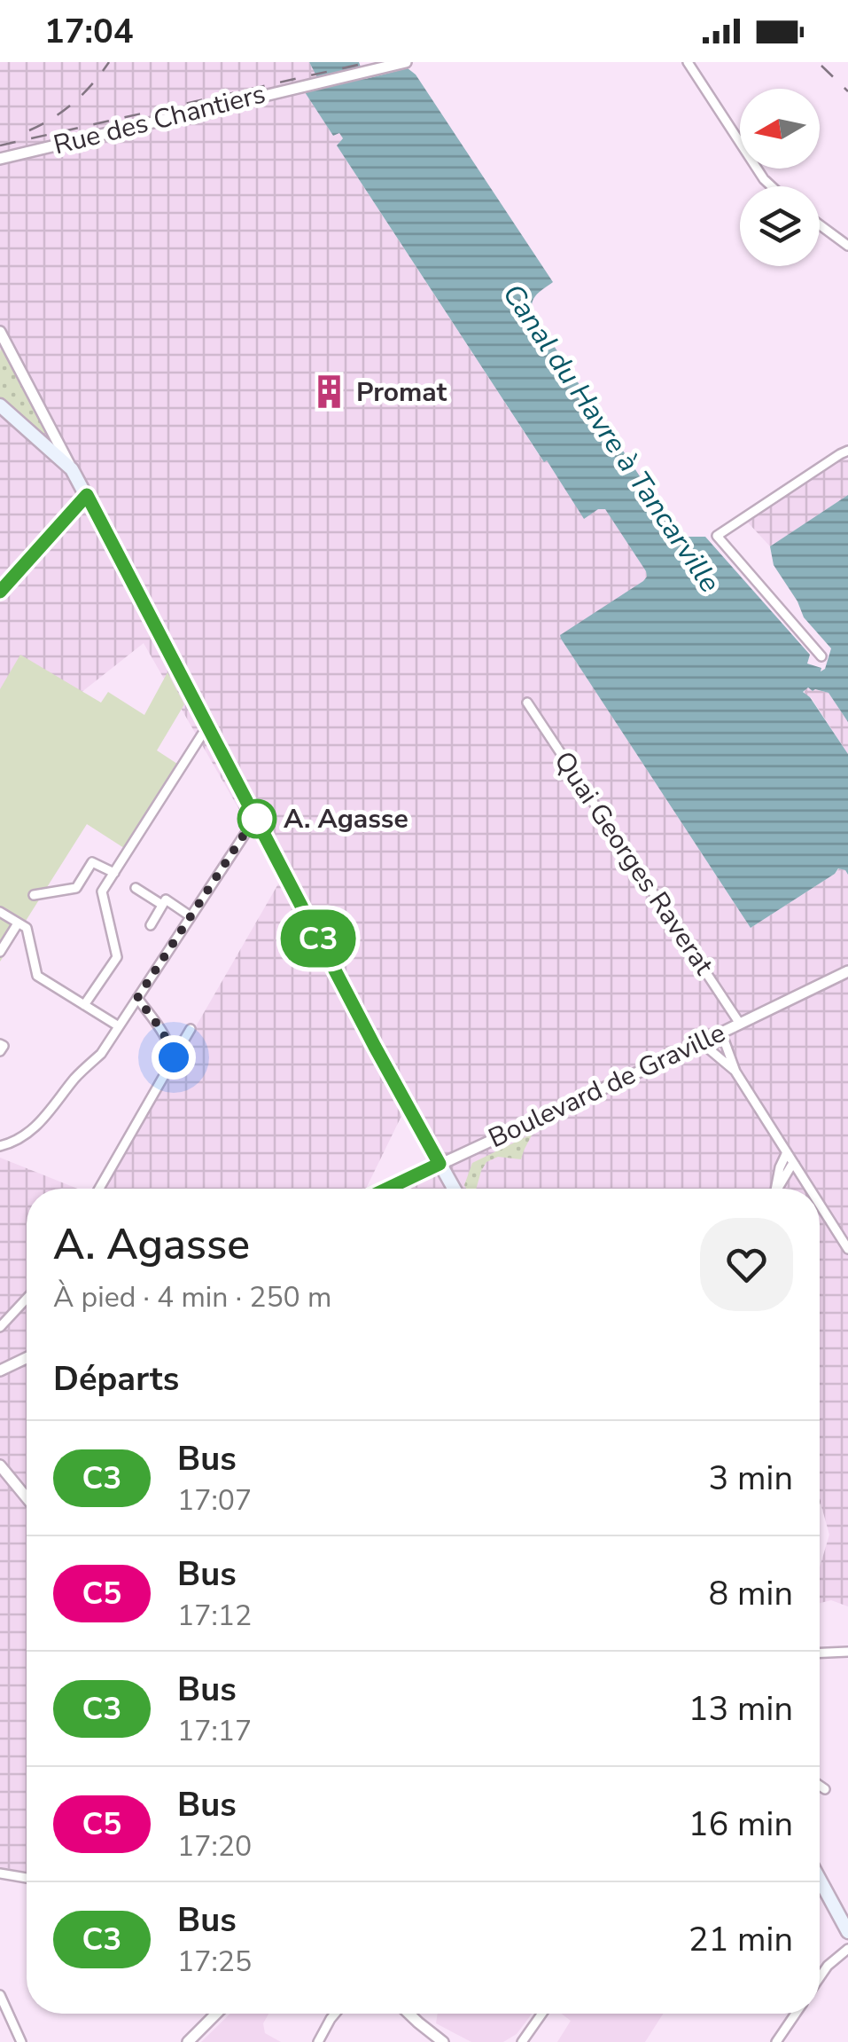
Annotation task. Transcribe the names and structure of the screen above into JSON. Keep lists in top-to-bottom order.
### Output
{
  "streets": {
    "street": ["Rue des Chantiers", "Quai Georges Raverat", "Boulevard de Graville"]
  },
  "crossings": [
    ["Quai Georges Raverat", "Boulevard de Graville"]
  ],
  "water": ["Canal du Havre à Tancarville"],
  "places": {
    "building": ["Promat"],
    "other": ["A. Agasse"]
  },
  "lines": ["bus line C3"],
  "north": "left",
  "page": {
    "status": "17:04",
    "on_map": "C3",
    "heading": [
      ["A. Agasse", "À pied · 4 min · 250 m"],
      "Départs"
    ],
    "list": [
      {
        "mark": "C3",
        "name": "Bus",
        "note": "17:07",
        "value": "3 min"
      },
      {
        "mark": "C5",
        "name": "Bus",
        "note": "17:12",
        "value": "8 min"
      },
      {
        "mark": "C3",
        "name": "Bus",
        "note": "17:17",
        "value": "13 min"
      },
      {
        "mark": "C5",
        "name": "Bus",
        "note": "17:20",
        "value": "16 min"
      },
      {
        "mark": "C3",
        "name": "Bus",
        "note": "17:25",
        "value": "21 min"
      }
    ]
  }
}
